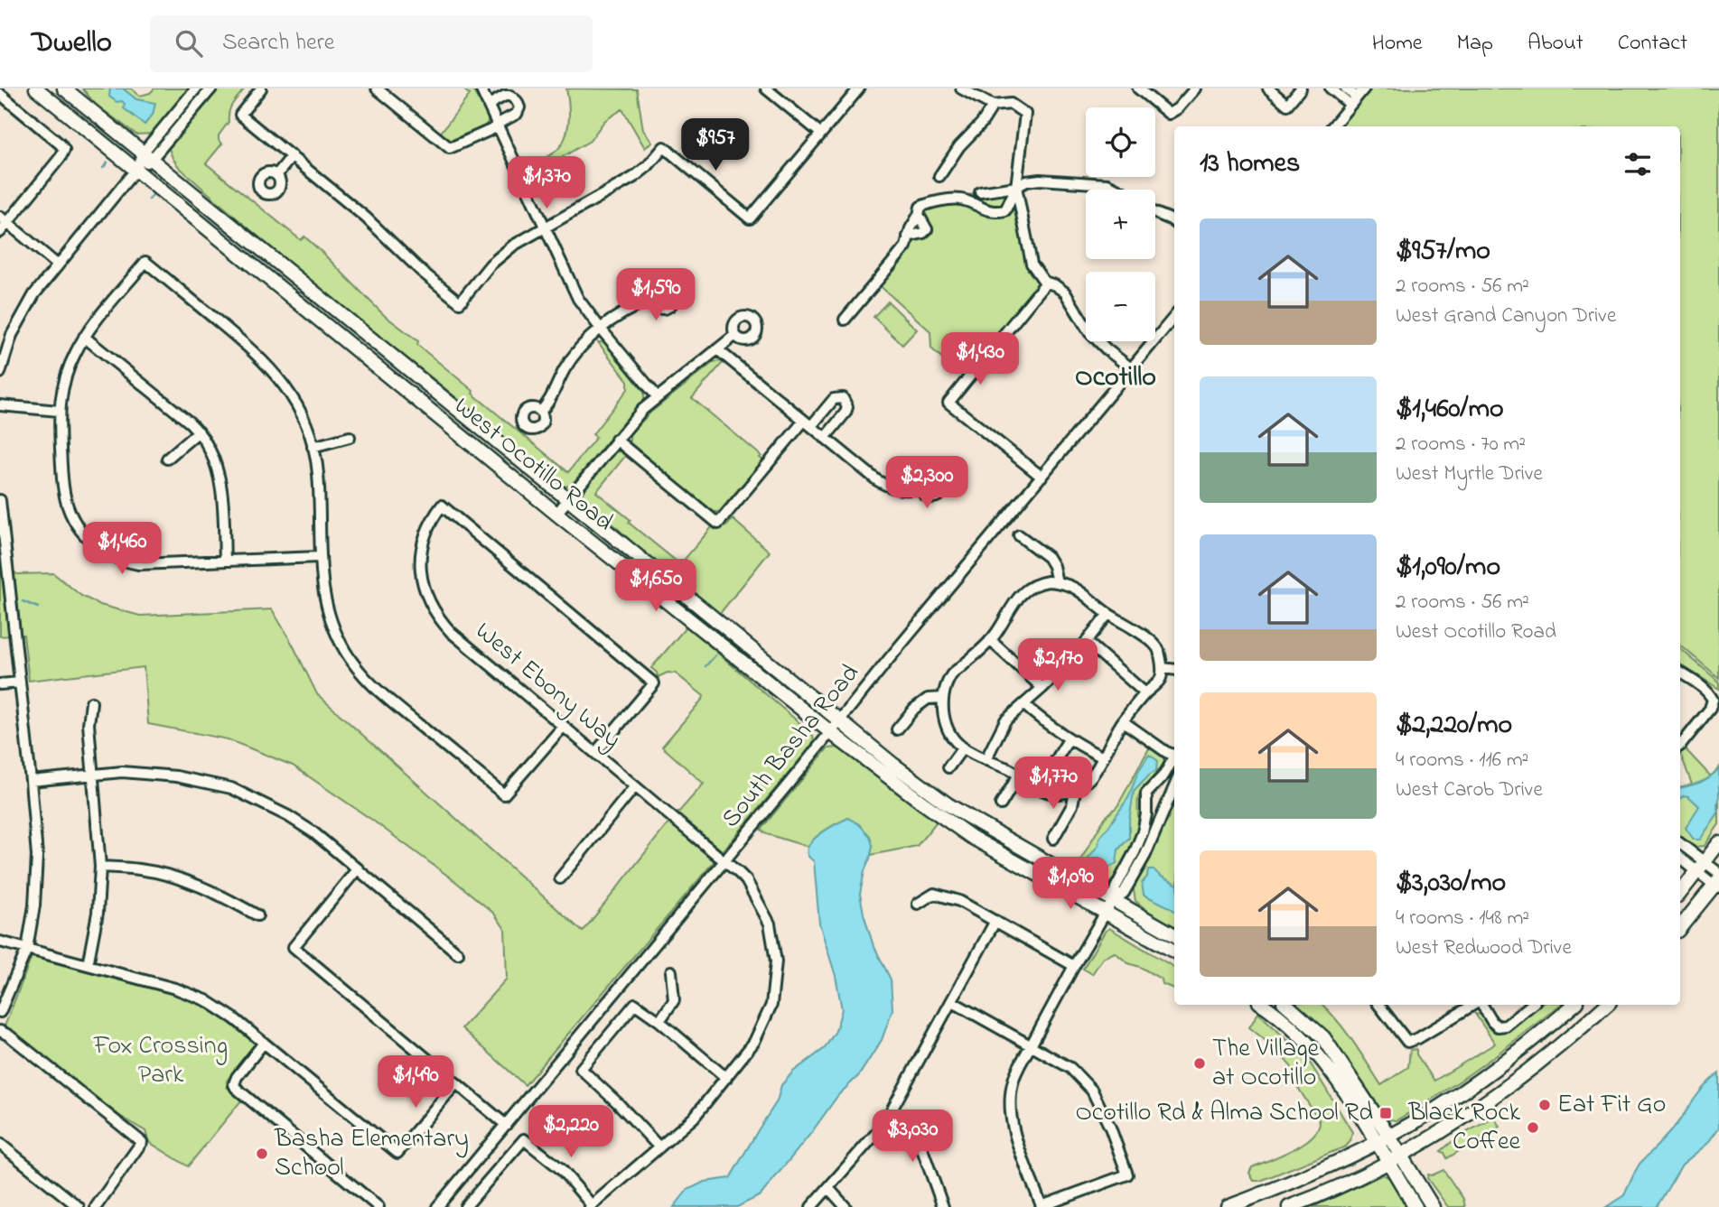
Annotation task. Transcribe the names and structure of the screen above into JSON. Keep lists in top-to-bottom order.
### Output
{
  "streets": {
    "main road": ["West Ocotillo Road"],
    "street": ["West Ebony Way", "South Basha Road"]
  },
  "crossings": [
    ["West Ocotillo Road", "South Basha Road"],
    ["West Ebony Way", "South Basha Road"]
  ],
  "districts": ["Ocotillo"],
  "parks": ["Fox Crossing Park"],
  "places": {
    "other": [
      "The Village at Ocotillo",
      "Eat Fit Go",
      "Black Rock Coffee",
      "Basha Elementary School"
    ],
    "transit": ["Ocotillo Rd & Alma School Rd"]
  },
  "page": {
    "header": "Dwello",
    "search": "Search here",
    "nav": [
      "Home",
      "Map",
      "About",
      "Contact"
    ],
    "map_buttons": ["+", "−"],
    "price": [
      "$957",
      "$1,370",
      "$1,590",
      "$1,430",
      "$2,300",
      "$1,460",
      "$1,650",
      "$2,170",
      "$1,770",
      "$1,090",
      "$1,490",
      "$2,220",
      "$3,030"
    ],
    "heading": "13 homes",
    "list": [
      {
        "name": "$957/mo",
        "note": "2 rooms · 56 m² · West Grand Canyon Drive"
      },
      {
        "name": "$1,460/mo",
        "note": "2 rooms · 70 m² · West Myrtle Drive"
      },
      {
        "name": "$1,090/mo",
        "note": "2 rooms · 56 m² · West Ocotillo Road"
      },
      {
        "name": "$2,220/mo",
        "note": "4 rooms · 116 m² · West Carob Drive"
      },
      {
        "name": "$3,030/mo",
        "note": "4 rooms · 148 m² · West Redwood Drive"
      }
    ]
  }
}
